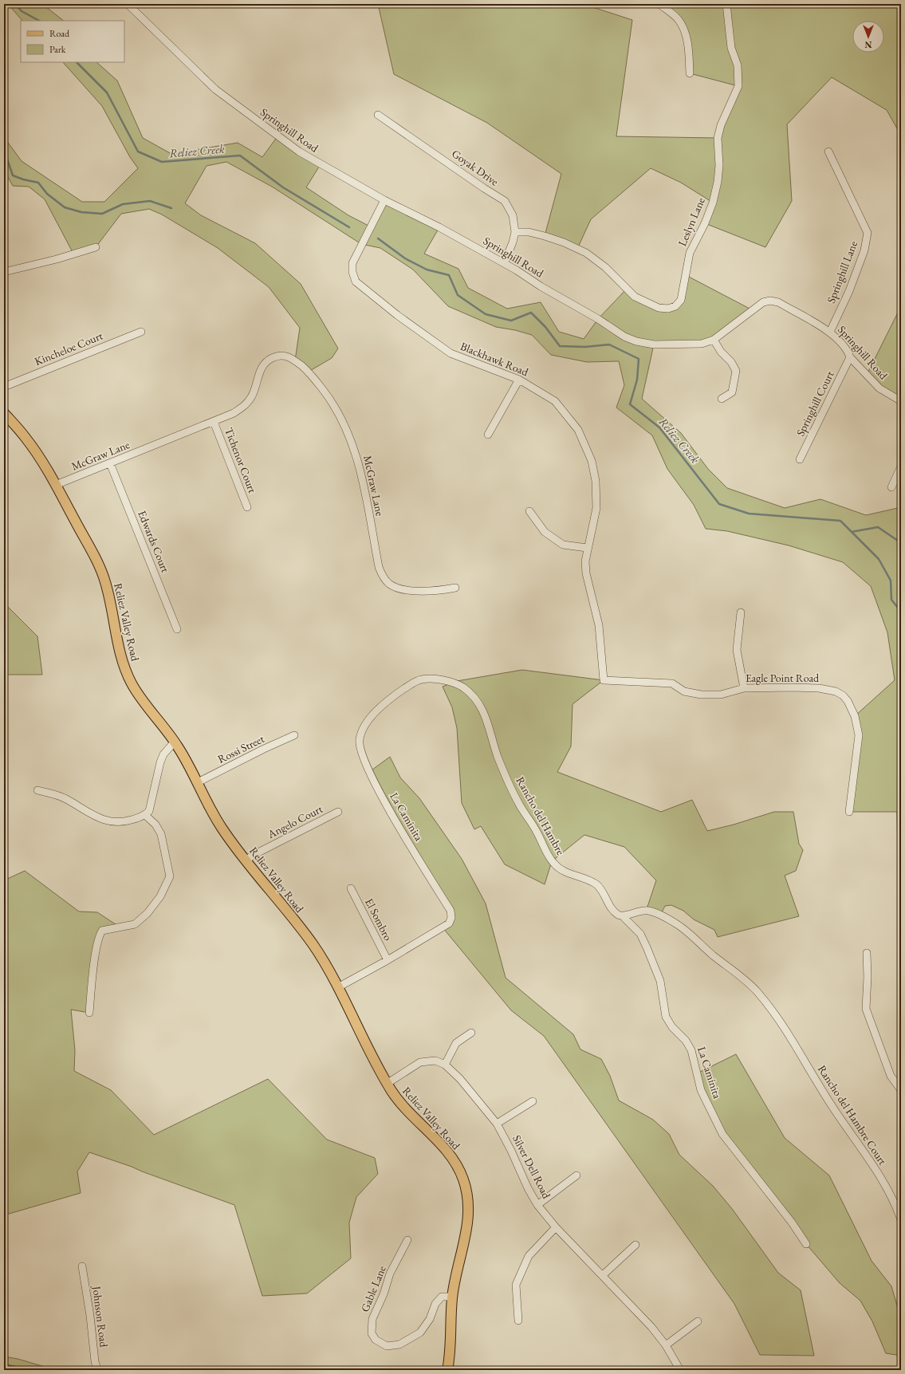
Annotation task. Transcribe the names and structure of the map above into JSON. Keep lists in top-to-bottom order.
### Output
{
  "streets": {
    "main road": ["Reliez Valley Road"],
    "street": [
      "Springhill Road",
      "Goyak Drive",
      "Leslyn Lane",
      "Springhill Lane",
      "Kincheloe Court",
      "Blackhawk Road",
      "Springhill Court",
      "McGraw Lane",
      "Tichenor Court",
      "Edwards Court",
      "Eagle Point Road",
      "Rossi Street",
      "Rancho del Hambre",
      "La Caminita",
      "Angelo Court",
      "El Sombro",
      "Rancho del Hambre Court",
      "Silver Dell Road",
      "Gable Lane",
      "Johnson Road"
    ]
  },
  "crossings": [
    ["Springhill Road", "Goyak Drive"],
    ["Springhill Road", "Springhill Lane"],
    ["Springhill Road", "Blackhawk Road"],
    ["Springhill Road", "Springhill Court"],
    ["Goyak Drive", "Leslyn Lane"],
    ["Blackhawk Road", "Eagle Point Road"],
    ["McGraw Lane", "Tichenor Court"],
    ["McGraw Lane", "Edwards Court"],
    ["McGraw Lane", "Reliez Valley Road"],
    ["Reliez Valley Road", "Rossi Street"],
    ["Reliez Valley Road", "La Caminita"],
    ["Reliez Valley Road", "Angelo Court"],
    ["Reliez Valley Road", "Gable Lane"],
    ["Rancho del Hambre", "La Caminita"],
    ["Rancho del Hambre", "Rancho del Hambre Court"],
    ["La Caminita", "El Sombro"],
    ["La Caminita", "Rancho del Hambre Court"]
  ],
  "water": ["Reliez Creek"],
  "legend": ["Road", "Park"],
  "north": "bottom"
}
